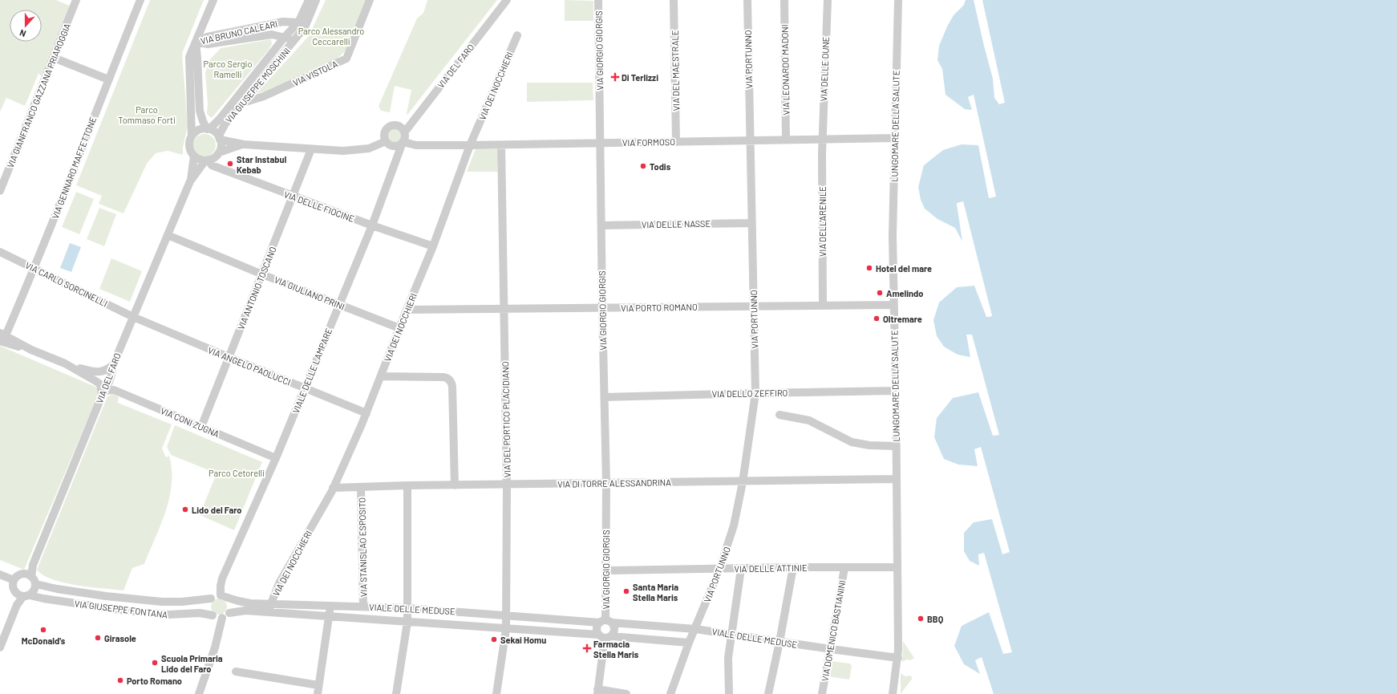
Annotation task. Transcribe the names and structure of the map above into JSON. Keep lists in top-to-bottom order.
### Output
{
  "streets": {
    "street": [
      "VIA BRUNO CALEARI",
      "VIA GIORGIO GIORGIS",
      "VIA PORTUNNO",
      "VIA DEL FARO",
      "VIA DELLE DUNE",
      "VIA LEONARDO MADONI",
      "VIA DEL MAESTRALE",
      "VIA VISTOLA",
      "VIA GIUSEPPE MOSCHINI",
      "VIA DEI NOCCHIERI",
      "VIA GIANFRANCO GAZZANA PRIAROGGIA",
      "LUNGOMARE DELLA SALUTE",
      "VIA FORMOSO",
      "VIA GENNARO MAFFETTONE",
      "VIA DELLE FIOCINE",
      "VIA DELL'ARENILE",
      "VIA DELLE NASSE",
      "VIA CARLO SORCINELLI",
      "VIA ANTONIO TOSCANO",
      "VIA GIULIANO PRINI",
      "VIA PORTO ROMANO",
      "VIA ANGELO PAOLUCCI",
      "VIALE DELLE LAMPARE",
      "VIA DELLO ZEFFIRO",
      "VIA DEL PORTICO PLACIDIANO",
      "VIA CONI ZUGNA",
      "VIA DI TORRE ALESSANDRINA",
      "VIA STANISLAO ESPOSITO",
      "VIA DELLE ATTINIE",
      "VIA GIUSEPPE FONTANA",
      "VIALE DELLE MEDUSE",
      "VIA DOMENICO BASTIANINI"
    ]
  },
  "crossings": [
    ["VIA BRUNO CALEARI", "VIA GIUSEPPE MOSCHINI"],
    ["VIA GIORGIO GIORGIS", "VIA FORMOSO"],
    ["VIA GIORGIO GIORGIS", "VIA DELLE NASSE"],
    ["VIA GIORGIO GIORGIS", "VIA PORTO ROMANO"],
    ["VIA GIORGIO GIORGIS", "VIA DELLO ZEFFIRO"],
    ["VIA GIORGIO GIORGIS", "VIA DI TORRE ALESSANDRINA"],
    ["VIA GIORGIO GIORGIS", "VIA DELLE ATTINIE"],
    ["VIA GIORGIO GIORGIS", "VIALE DELLE MEDUSE"],
    ["VIA PORTUNNO", "VIA FORMOSO"],
    ["VIA PORTUNNO", "VIA DELLE NASSE"],
    ["VIA PORTUNNO", "VIA PORTO ROMANO"],
    ["VIA PORTUNNO", "VIA DELLO ZEFFIRO"],
    ["VIA PORTUNNO", "VIA DI TORRE ALESSANDRINA"],
    ["VIA PORTUNNO", "VIA DELLE ATTINIE"],
    ["VIA PORTUNNO", "VIALE DELLE MEDUSE"],
    ["VIA DEL FARO", "VIA GIUSEPPE MOSCHINI"],
    ["VIA DEL FARO", "VIA FORMOSO"],
    ["VIA DEL FARO", "VIA DELLE FIOCINE"],
    ["VIA DEL FARO", "VIA CARLO SORCINELLI"],
    ["VIA DEL FARO", "VIA GIULIANO PRINI"],
    ["VIA DEL FARO", "VIA ANGELO PAOLUCCI"],
    ["VIA DEL FARO", "VIALE DELLE LAMPARE"],
    ["VIA DEL FARO", "VIA CONI ZUGNA"],
    ["VIA DEL FARO", "VIA GIUSEPPE FONTANA"],
    ["VIA DELLE DUNE", "VIA FORMOSO"],
    ["VIA DELLE DUNE", "VIA DELL'ARENILE"],
    ["VIA LEONARDO MADONI", "VIA FORMOSO"],
    ["VIA DEL MAESTRALE", "VIA FORMOSO"],
    ["VIA VISTOLA", "VIA GIUSEPPE MOSCHINI"],
    ["VIA GIUSEPPE MOSCHINI", "VIA DELLE FIOCINE"],
    ["VIA DEI NOCCHIERI", "VIA FORMOSO"],
    ["VIA DEI NOCCHIERI", "VIA DELLE FIOCINE"],
    ["VIA DEI NOCCHIERI", "VIA GIULIANO PRINI"],
    ["VIA DEI NOCCHIERI", "VIA PORTO ROMANO"],
    ["VIA DEI NOCCHIERI", "VIA ANGELO PAOLUCCI"],
    ["VIA DEI NOCCHIERI", "VIA DI TORRE ALESSANDRINA"],
    ["VIA DEI NOCCHIERI", "VIALE DELLE MEDUSE"],
    ["LUNGOMARE DELLA SALUTE", "VIA FORMOSO"],
    ["LUNGOMARE DELLA SALUTE", "VIA PORTO ROMANO"],
    ["LUNGOMARE DELLA SALUTE", "VIA DELLO ZEFFIRO"],
    ["LUNGOMARE DELLA SALUTE", "VIA DI TORRE ALESSANDRINA"],
    ["LUNGOMARE DELLA SALUTE", "VIA DELLE ATTINIE"],
    ["LUNGOMARE DELLA SALUTE", "VIALE DELLE MEDUSE"],
    ["VIA FORMOSO", "VIA DELL'ARENILE"],
    ["VIA FORMOSO", "VIALE DELLE LAMPARE"],
    ["VIA FORMOSO", "VIA DEL PORTICO PLACIDIANO"],
    ["VIA GENNARO MAFFETTONE", "VIA CARLO SORCINELLI"],
    ["VIA DELLE FIOCINE", "VIA ANTONIO TOSCANO"],
    ["VIA DELLE FIOCINE", "VIALE DELLE LAMPARE"],
    ["VIA DELL'ARENILE", "VIA PORTO ROMANO"],
    ["VIA CARLO SORCINELLI", "VIA ANGELO PAOLUCCI"],
    ["VIA ANTONIO TOSCANO", "VIA GIULIANO PRINI"],
    ["VIA ANTONIO TOSCANO", "VIA ANGELO PAOLUCCI"],
    ["VIA ANTONIO TOSCANO", "VIA CONI ZUGNA"],
    ["VIA GIULIANO PRINI", "VIALE DELLE LAMPARE"],
    ["VIA PORTO ROMANO", "VIA DEL PORTICO PLACIDIANO"],
    ["VIA ANGELO PAOLUCCI", "VIALE DELLE LAMPARE"],
    ["VIALE DELLE LAMPARE", "VIA CONI ZUGNA"],
    ["VIALE DELLE LAMPARE", "VIA GIUSEPPE FONTANA"],
    ["VIALE DELLE LAMPARE", "VIALE DELLE MEDUSE"],
    ["VIA DEL PORTICO PLACIDIANO", "VIA DI TORRE ALESSANDRINA"],
    ["VIA DEL PORTICO PLACIDIANO", "VIALE DELLE MEDUSE"],
    ["VIA DI TORRE ALESSANDRINA", "VIA STANISLAO ESPOSITO"],
    ["VIA STANISLAO ESPOSITO", "VIALE DELLE MEDUSE"],
    ["VIA DELLE ATTINIE", "VIA DOMENICO BASTIANINI"],
    ["VIA GIUSEPPE FONTANA", "VIALE DELLE MEDUSE"],
    ["VIALE DELLE MEDUSE", "VIA DOMENICO BASTIANINI"]
  ],
  "parks": [
    "Parco Alessandro Ceccarelli",
    "Parco Sergio Ramelli",
    "Parco Tommaso Forti",
    "Parco Cetorelli"
  ],
  "places": {
    "health": ["Di Terlizzi", "Farmacia Stella Maris"],
    "other": [
      "Star Instabul Kebab",
      "Todis",
      "Hotel del mare",
      "Amelindo",
      "Oltremare",
      "Lido del Faro",
      "Santa Maria Stella Maris",
      "BBQ",
      "McDonald's",
      "Girasole",
      "Sekai Homu",
      "Scuola Primaria Lido del Faro",
      "Porto Romano"
    ]
  },
  "north": "bottom"
}
